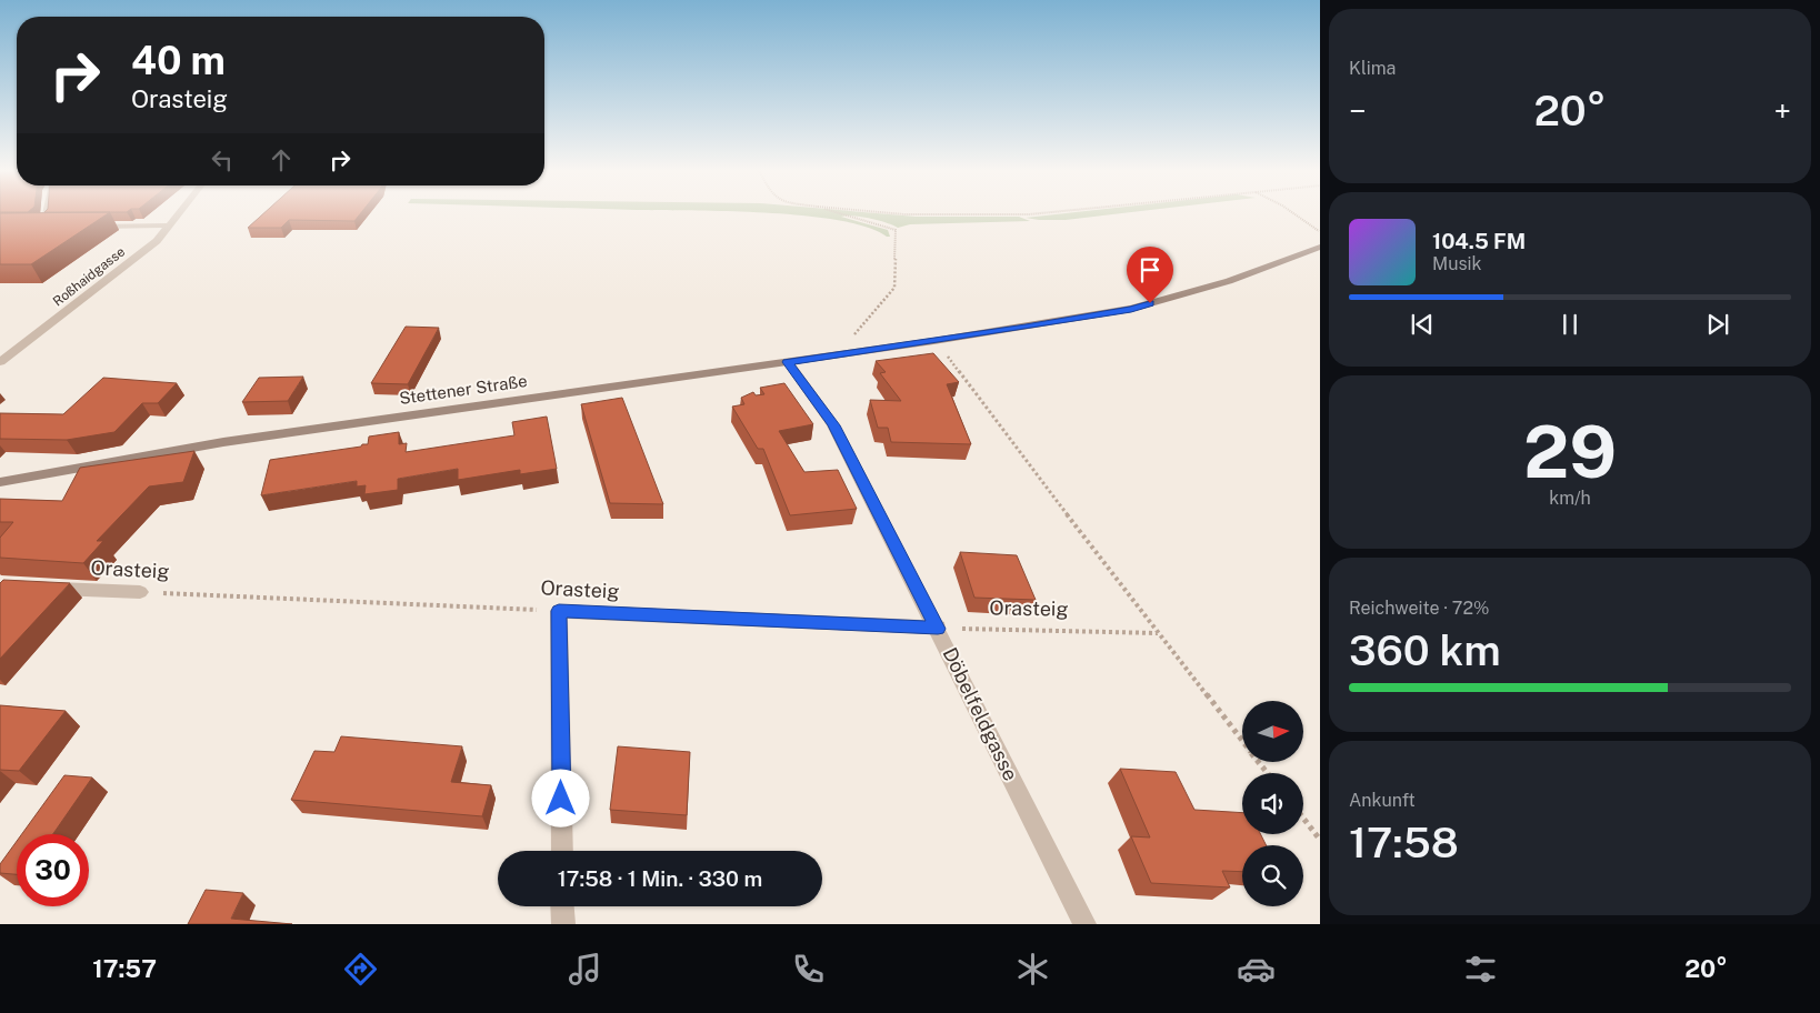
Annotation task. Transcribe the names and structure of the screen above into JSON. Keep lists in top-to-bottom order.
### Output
{
  "streets": {
    "street": [
      "Roßhaidgasse",
      "Stettener Straße",
      "Orasteig",
      "Döbelfeldgasse"
    ]
  },
  "crossings": [
    ["Stettener Straße", "Döbelfeldgasse"],
    ["Orasteig", "Döbelfeldgasse"]
  ],
  "north": "right",
  "page": {
    "tile": [
      "Klima",
      ["29", "km/h"],
      ["Reichweite · 72%", "360 km"],
      ["Ankunft", "17:58"]
    ],
    "turn": ["40 m", "Orasteig"],
    "heat": ["−", "20°", "+"],
    "song": ["104.5 FM", "Musik"],
    "limit": "30",
    "trip": "17:58 · 1 Min. · 330 m",
    "tabs": ["17:57", "20°"]
  }
}
